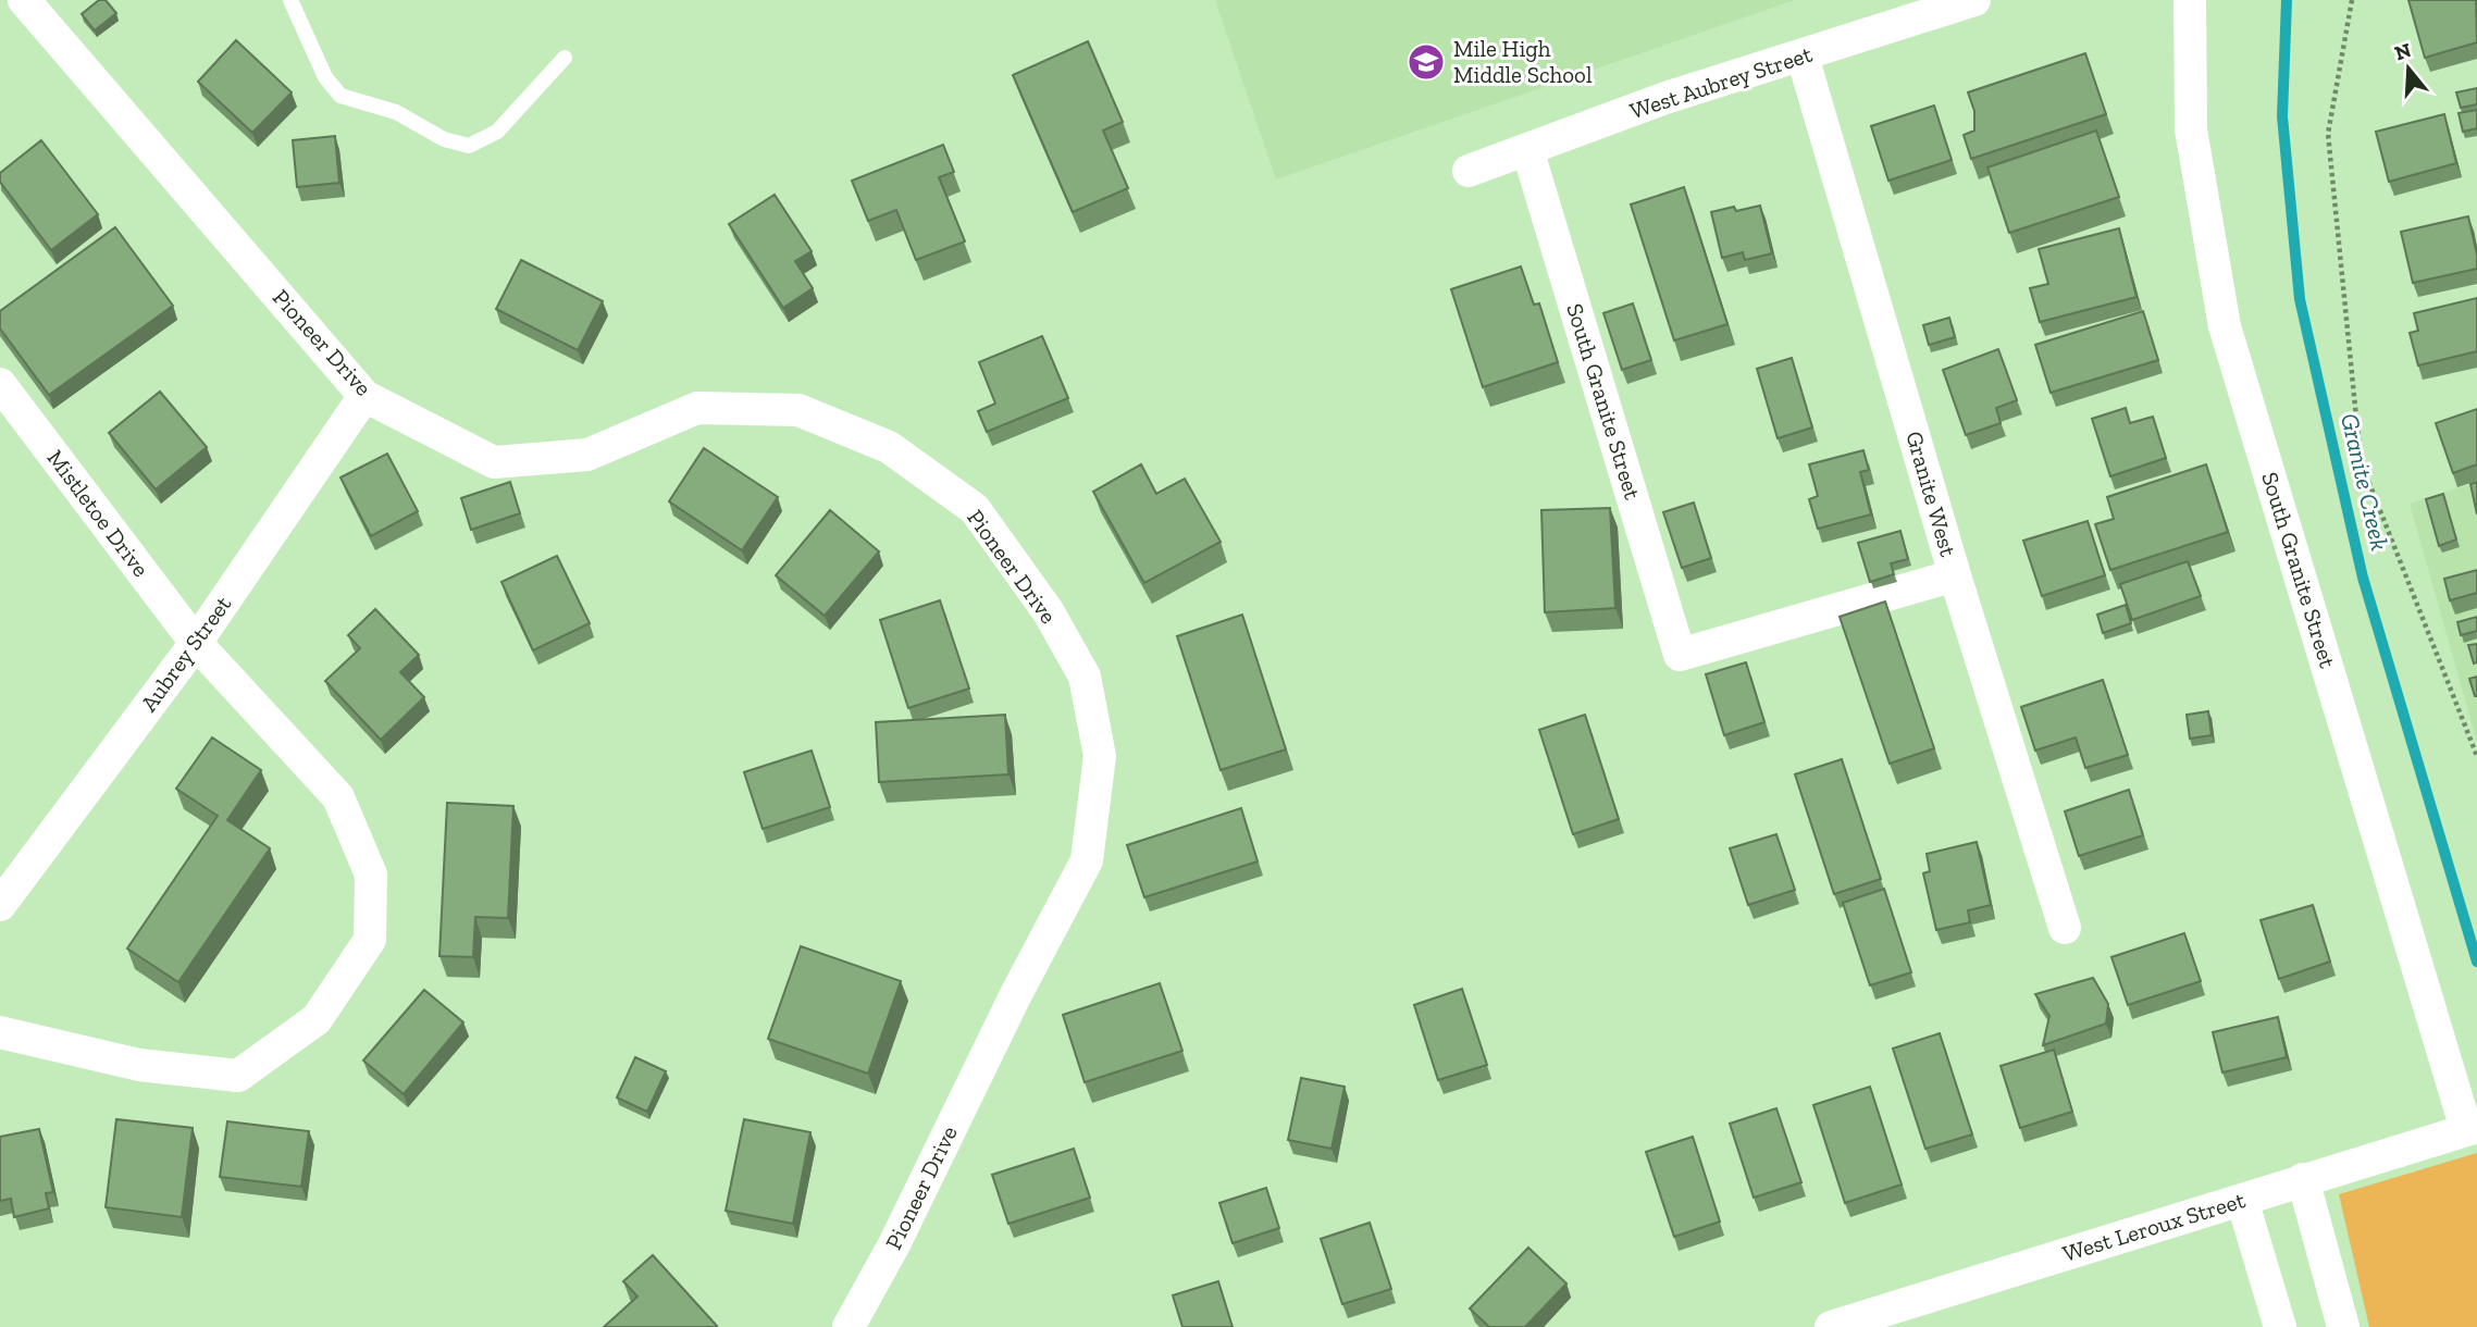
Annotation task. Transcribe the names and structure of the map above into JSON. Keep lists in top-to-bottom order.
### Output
{
  "streets": {
    "street": [
      "West Aubrey Street",
      "Pioneer Drive",
      "South Granite Street",
      "Granite West",
      "Mistletoe Drive",
      "Aubrey Street",
      "West Leroux Street"
    ]
  },
  "crossings": [
    ["West Aubrey Street", "South Granite Street"],
    ["West Aubrey Street", "Granite West"],
    ["Pioneer Drive", "Aubrey Street"],
    ["South Granite Street", "Granite West"],
    ["South Granite Street", "West Leroux Street"],
    ["Mistletoe Drive", "Aubrey Street"]
  ],
  "water": ["Granite Creek"],
  "places": {
    "school or university": ["Mile High Middle School"]
  },
  "north": "top"
}
